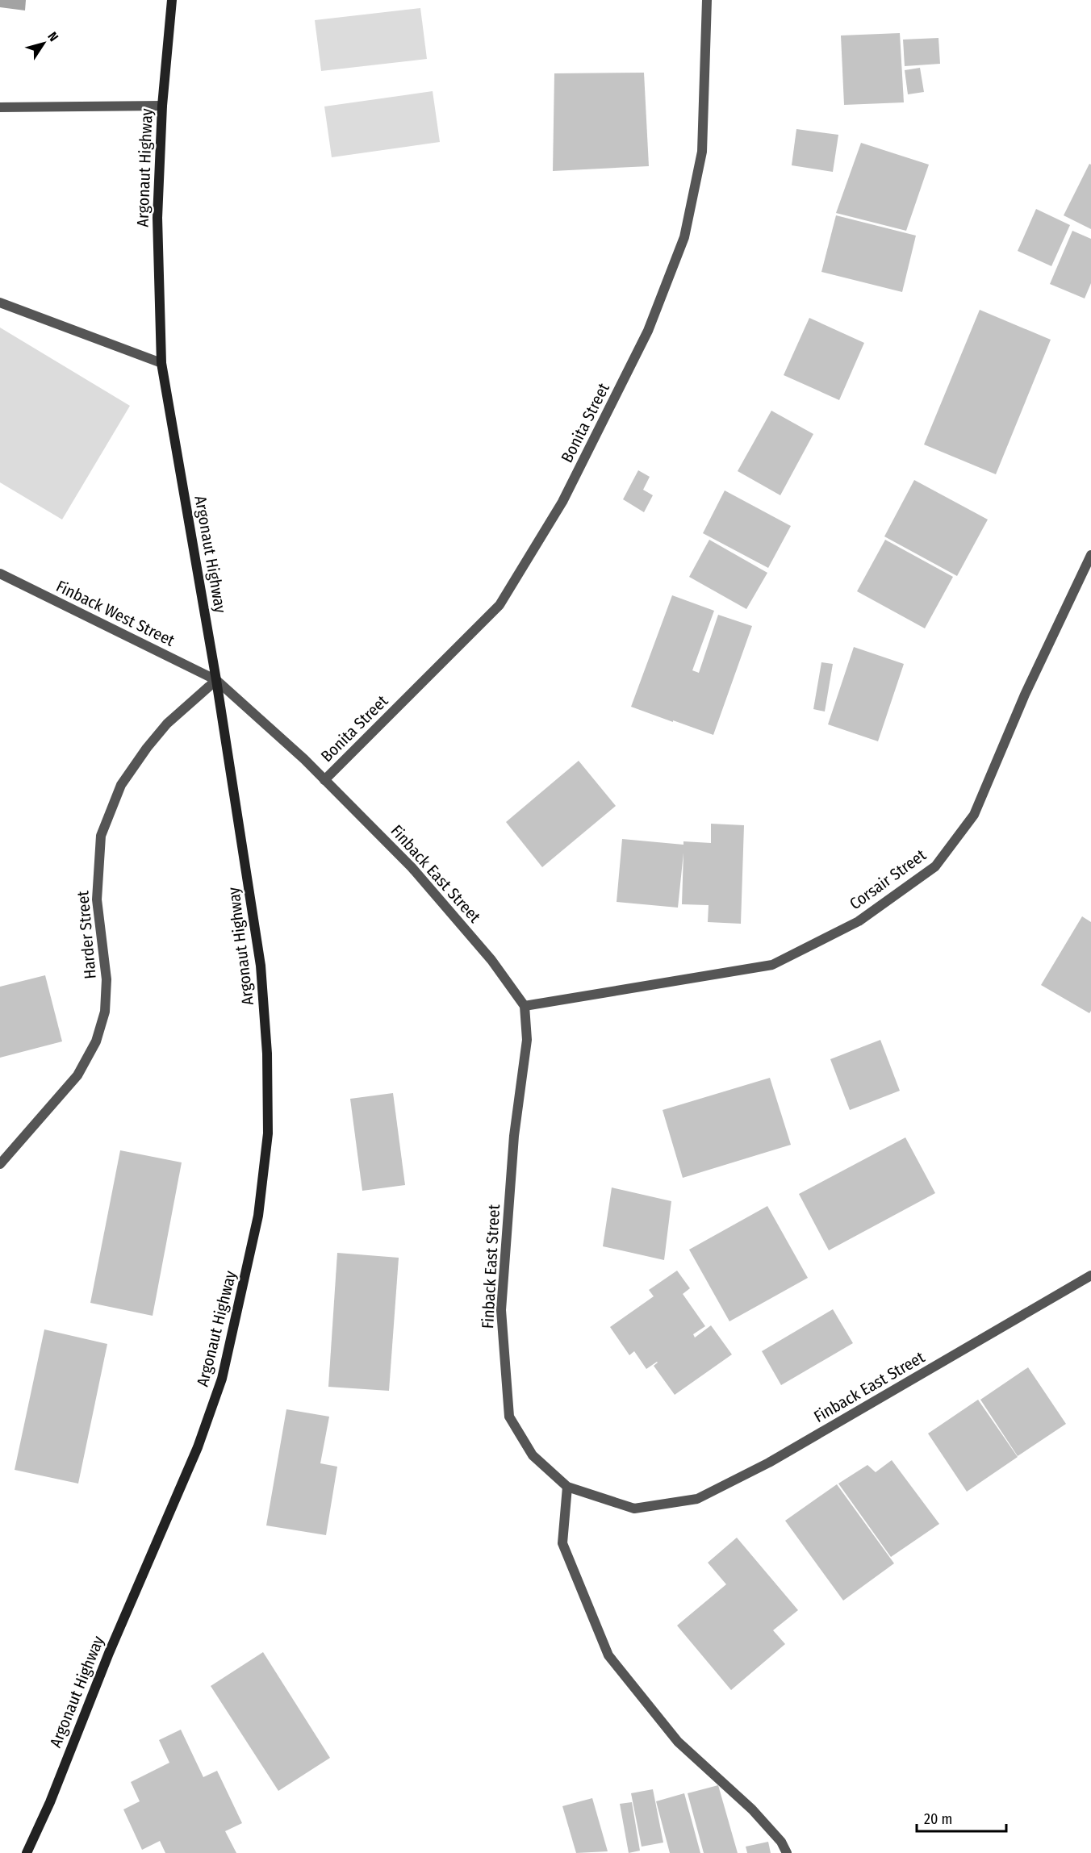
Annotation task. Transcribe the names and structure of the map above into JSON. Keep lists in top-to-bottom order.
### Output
{
  "streets": {
    "street": [
      "Argonaut Highway",
      "Bonita Street",
      "Finback West Street",
      "Finback East Street",
      "Corsair Street",
      "Harder Street"
    ]
  },
  "crossings": [
    ["Argonaut Highway", "Finback West Street"],
    ["Argonaut Highway", "Finback East Street"],
    ["Argonaut Highway", "Harder Street"],
    ["Bonita Street", "Finback East Street"],
    ["Finback West Street", "Finback East Street"],
    ["Finback West Street", "Harder Street"],
    ["Finback East Street", "Corsair Street"],
    ["Finback East Street", "Harder Street"]
  ],
  "scale_bar": "20 m",
  "north": "top right"
}
